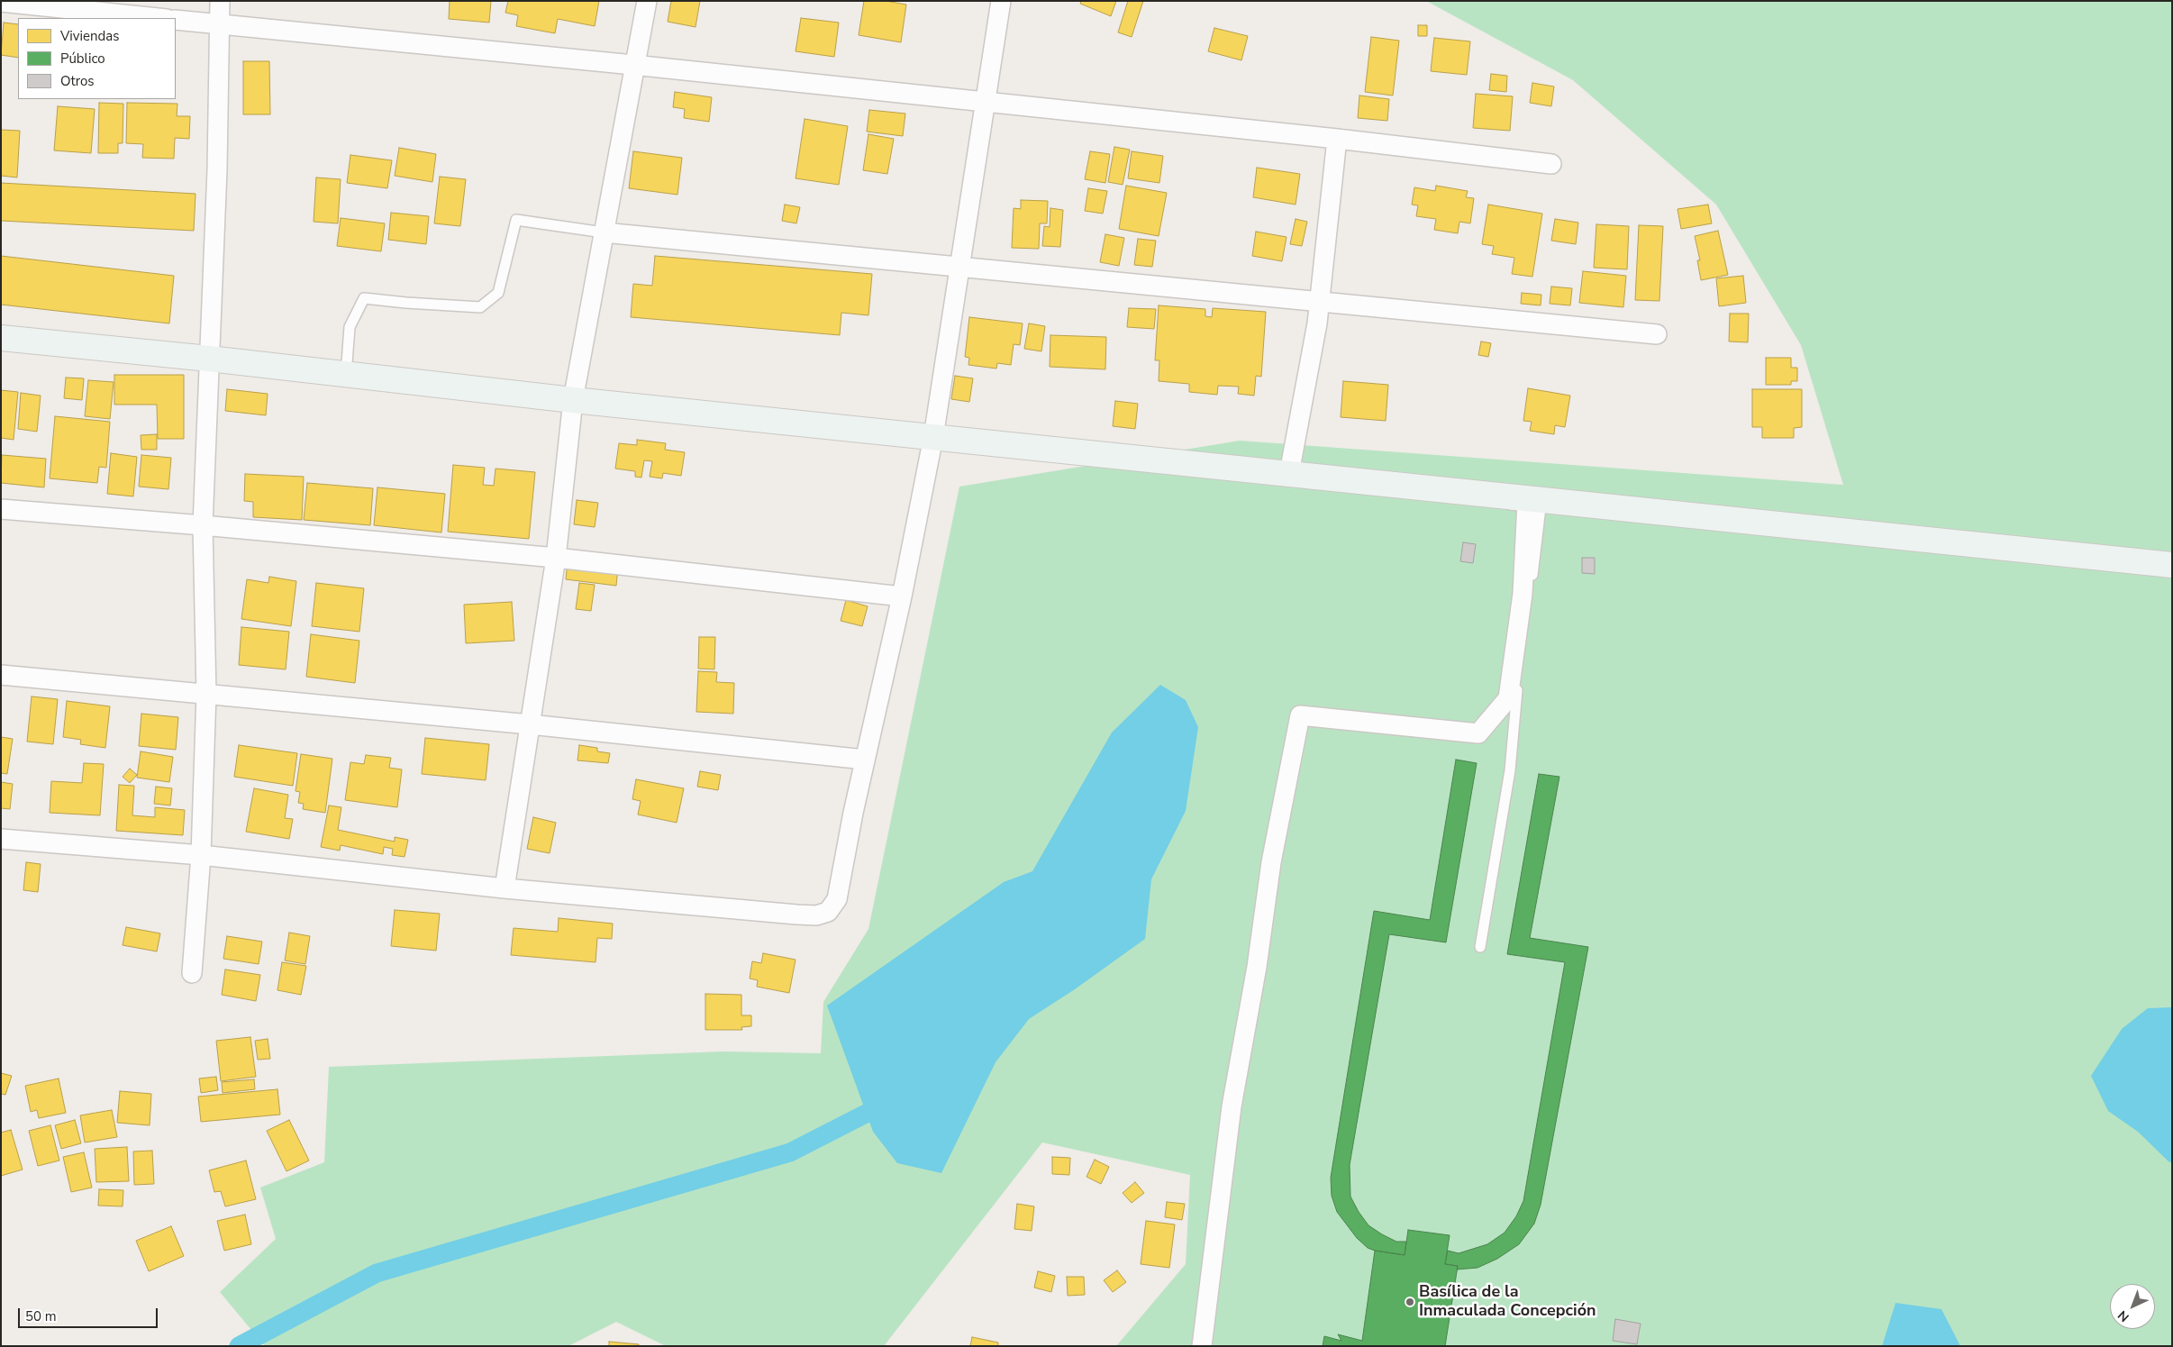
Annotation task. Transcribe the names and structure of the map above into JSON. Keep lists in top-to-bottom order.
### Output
{
  "places": ["Basílica de la Inmaculada Concepción"],
  "legend": ["Viviendas", "Público", "Otros"],
  "scale_bar": "50 m",
  "north": "bottom left"
}
